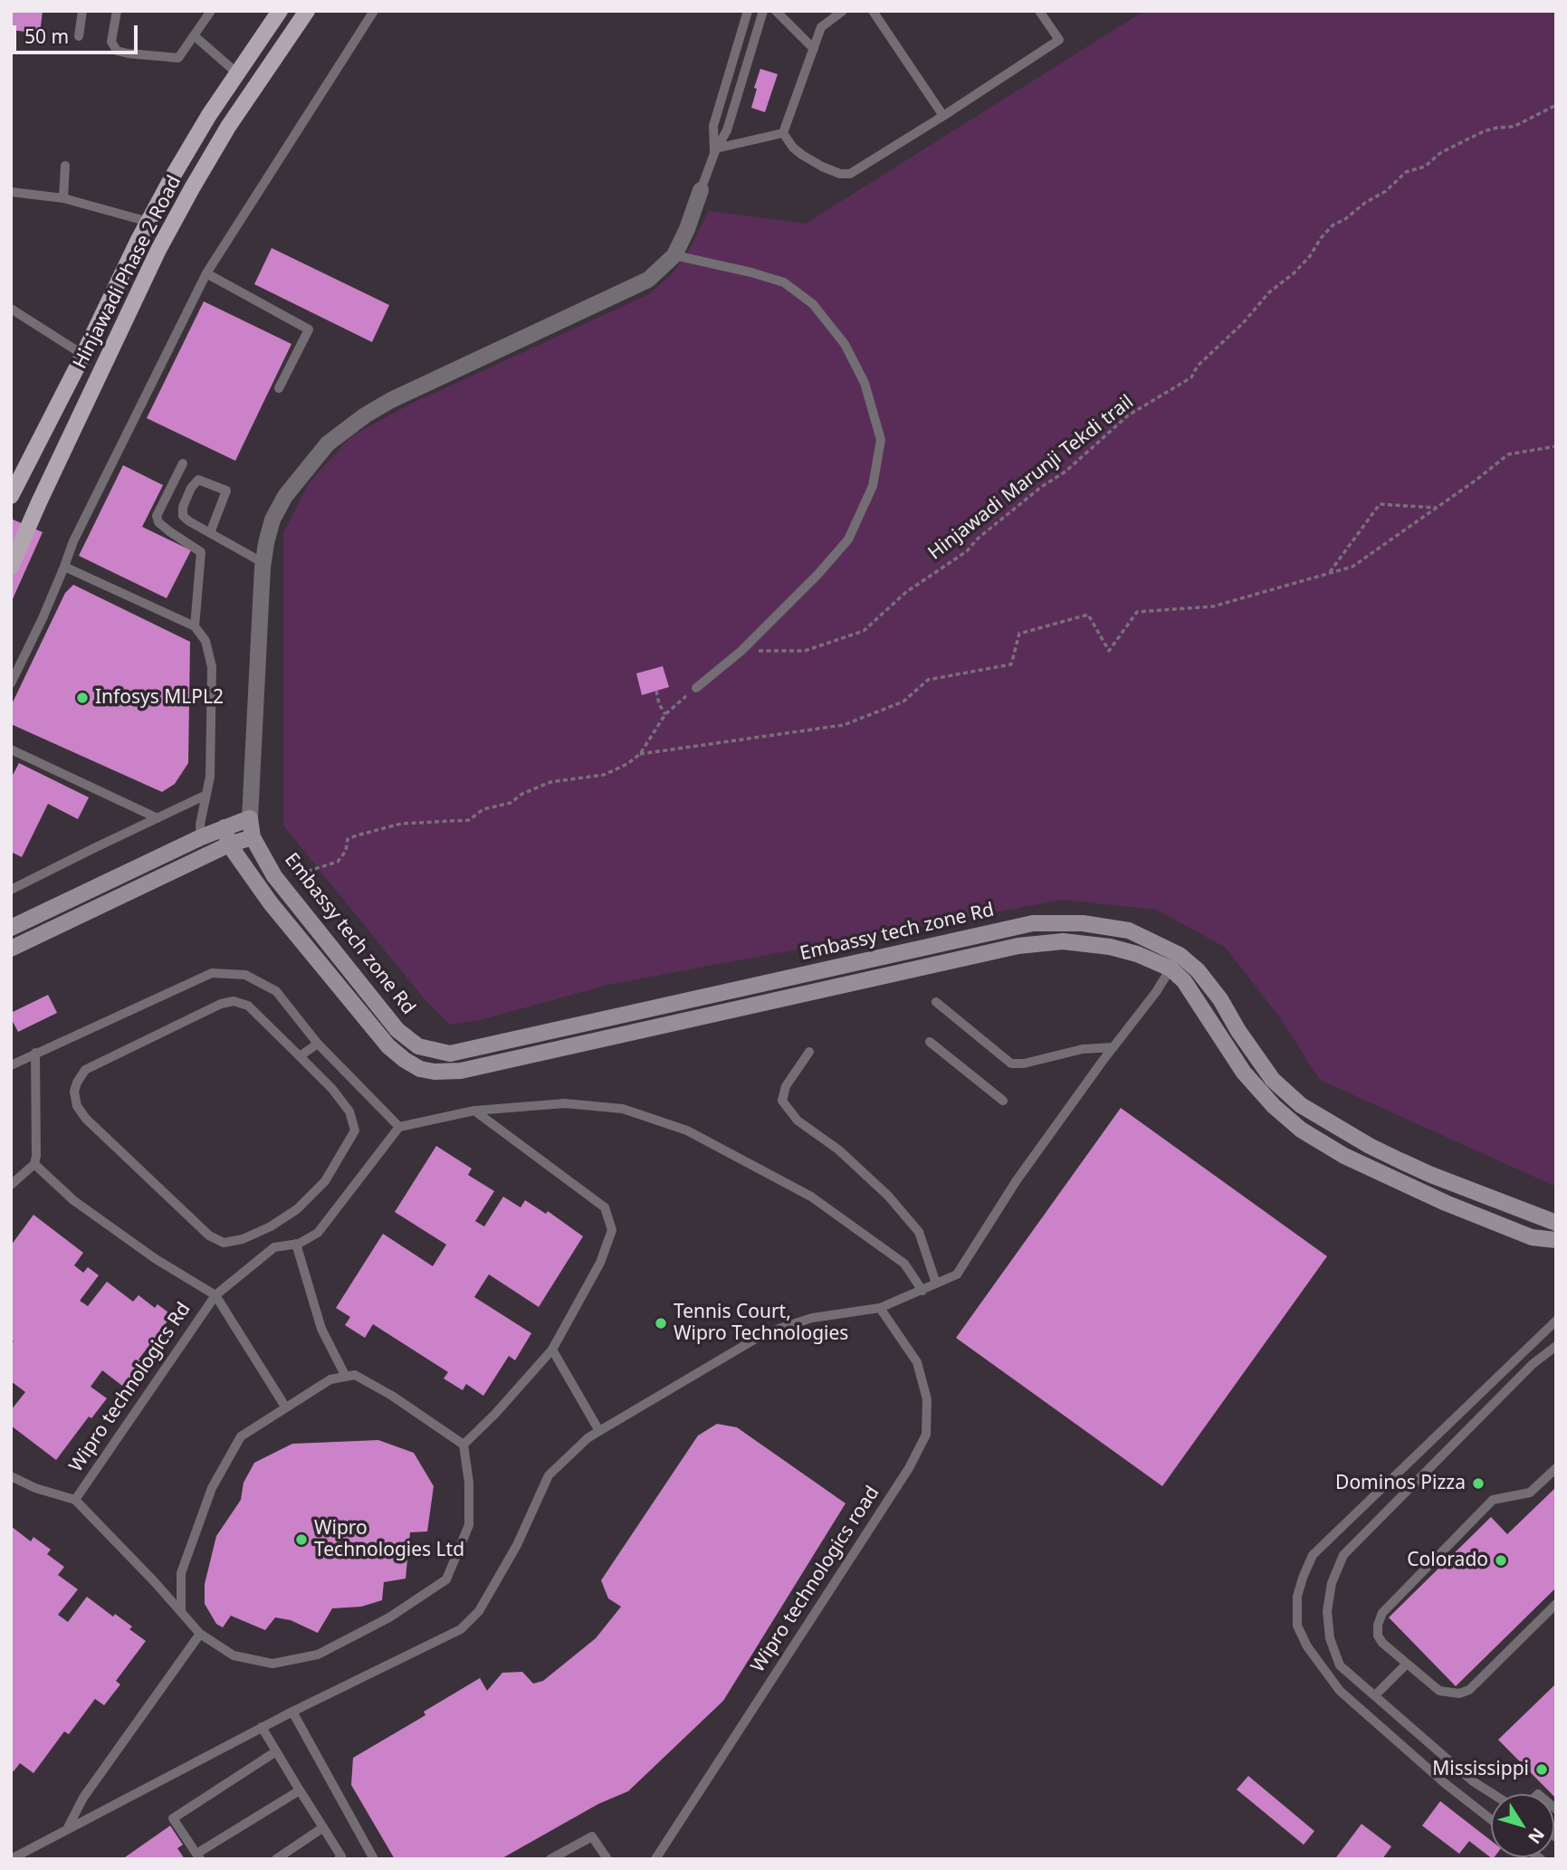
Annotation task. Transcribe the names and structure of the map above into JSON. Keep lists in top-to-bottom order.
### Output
{
  "streets": {
    "main road": ["Hinjawadi Phase 2 Road"],
    "street": ["Embassy tech zone Rd"],
    "lane": ["Wipro technologics Rd", "Wipro technologics road"],
    "path": ["Hinjawadi Marunji Tekdi trail"]
  },
  "places": [
    "Infosys MLPL2",
    "Tennis Court, Wipro Technologies",
    "Dominos Pizza",
    "Wipro Technologies Ltd",
    "Colorado",
    "Mississippi"
  ],
  "scale_bar": "50 m",
  "north": "bottom right"
}
